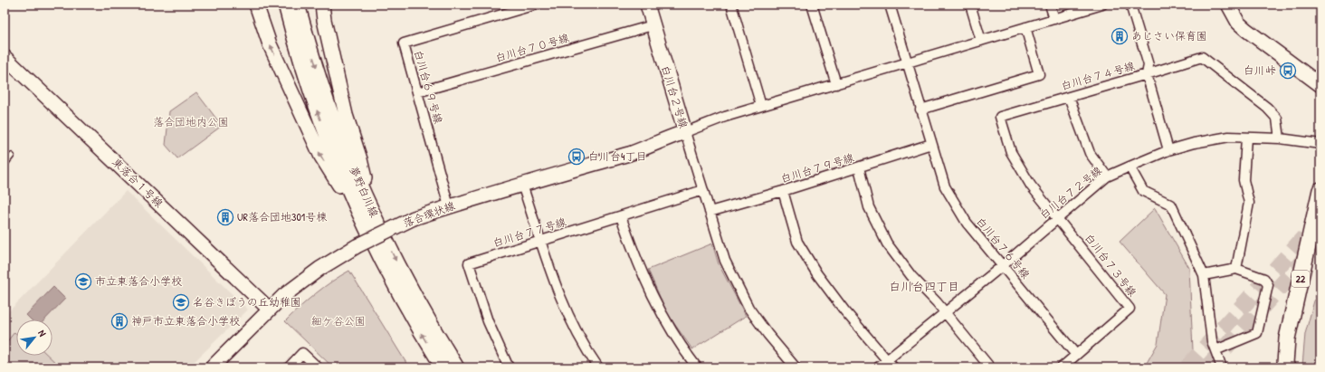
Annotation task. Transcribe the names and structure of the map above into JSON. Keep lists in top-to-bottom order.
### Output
{
  "streets": {
    "main road": ["22"],
    "street": [
      "白川台７０号線",
      "白川台７４号線",
      "白川台６９号線",
      "白川台２号線",
      "白川台７９号線",
      "東落合１号線",
      "夢野白川線",
      "白川台７２号線",
      "落合環状線",
      "白川台７７号線",
      "白川台７６号線",
      "白川台７３号線"
    ]
  },
  "crossings": [
    ["白川台７０号線", "白川台６９号線"],
    ["白川台７０号線", "白川台２号線"],
    ["白川台７４号線", "白川台７２号線"],
    ["白川台７４号線", "白川台７３号線"],
    ["白川台６９号線", "落合環状線"],
    ["白川台２号線", "白川台７９号線"],
    ["白川台２号線", "落合環状線"],
    ["白川台２号線", "白川台７７号線"],
    ["白川台７９号線", "白川台７６号線"],
    ["東落合１号線", "落合環状線"],
    ["白川台７２号線", "白川台７６号線"],
    ["白川台７２号線", "白川台７３号線"],
    ["白川台７６号線", "白川台７３号線"]
  ],
  "districts": ["白川台四丁目"],
  "parks": ["落合団地内公園", "細ケ谷公園"],
  "places": {
    "building": ["あじさい保育園", "UR落合団地301号棟", "神戸市立東落合小学校"],
    "bus stop": ["白川峠", "白川台4丁目"],
    "school or university": ["市立東落合小学校", "名谷きぼうの丘幼稚園"]
  },
  "north": "top right"
}
